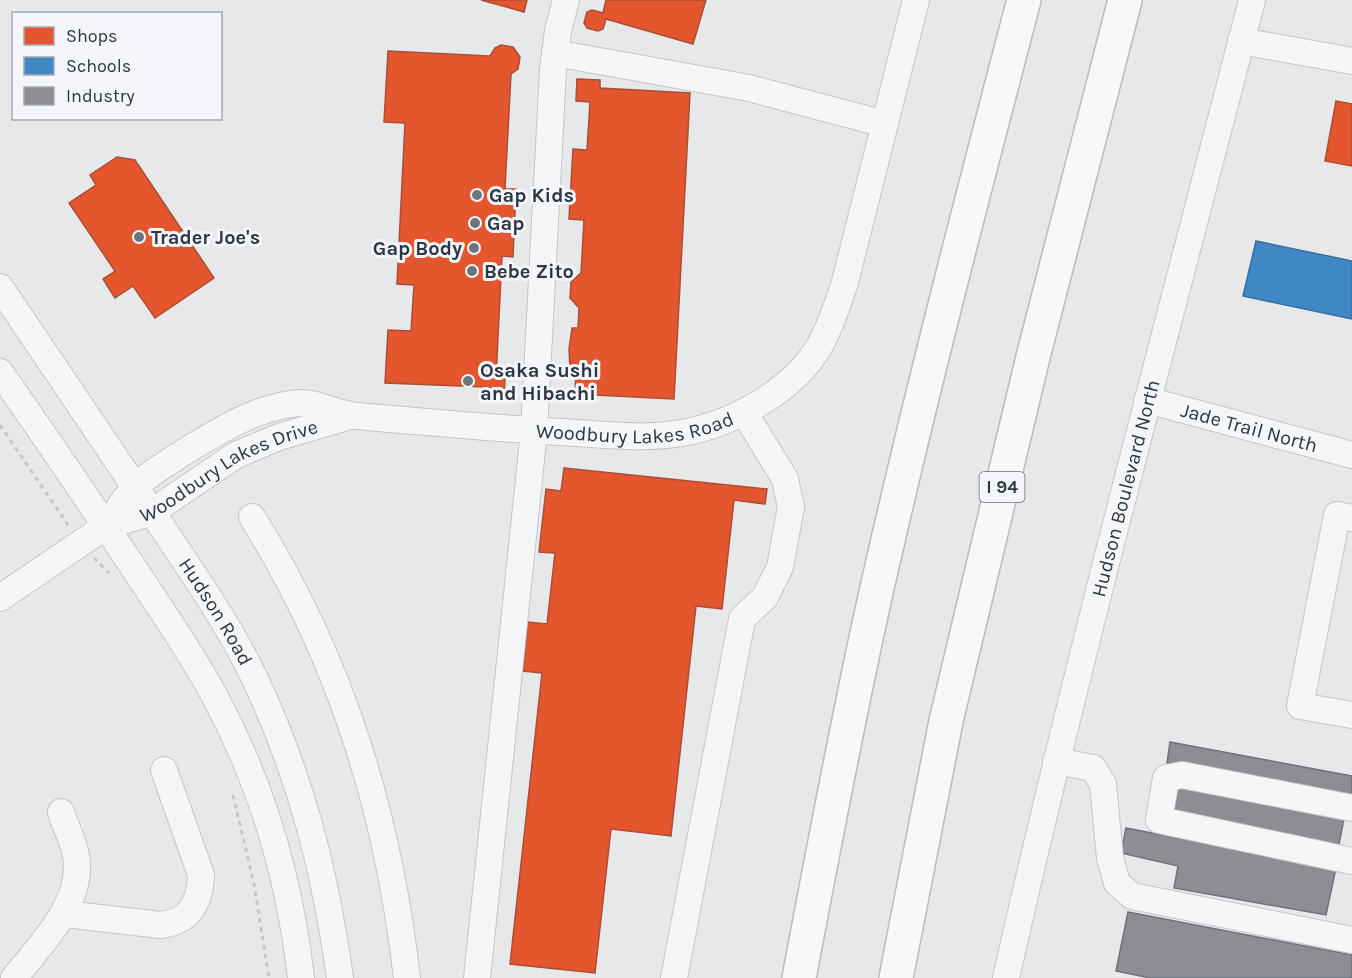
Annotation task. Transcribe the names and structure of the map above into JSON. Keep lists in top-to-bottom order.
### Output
{
  "streets": {
    "highway": ["I 94"],
    "street": [
      "Woodbury Lakes Road",
      "Jade Trail North",
      "Woodbury Lakes Drive",
      "Hudson Boulevard North",
      "Hudson Road"
    ]
  },
  "crossings": [
    ["Woodbury Lakes Road", "Woodbury Lakes Drive"],
    ["Woodbury Lakes Road", "Hudson Road"],
    ["Jade Trail North", "Hudson Boulevard North"],
    ["Woodbury Lakes Drive", "Hudson Road"]
  ],
  "places": [
    "Gap Kids",
    "Gap",
    "Trader Joe's",
    "Gap Body",
    "Bebe Zito",
    "Osaka Sushi and Hibachi"
  ],
  "legend": ["Shops", "Schools", "Industry"]
}
